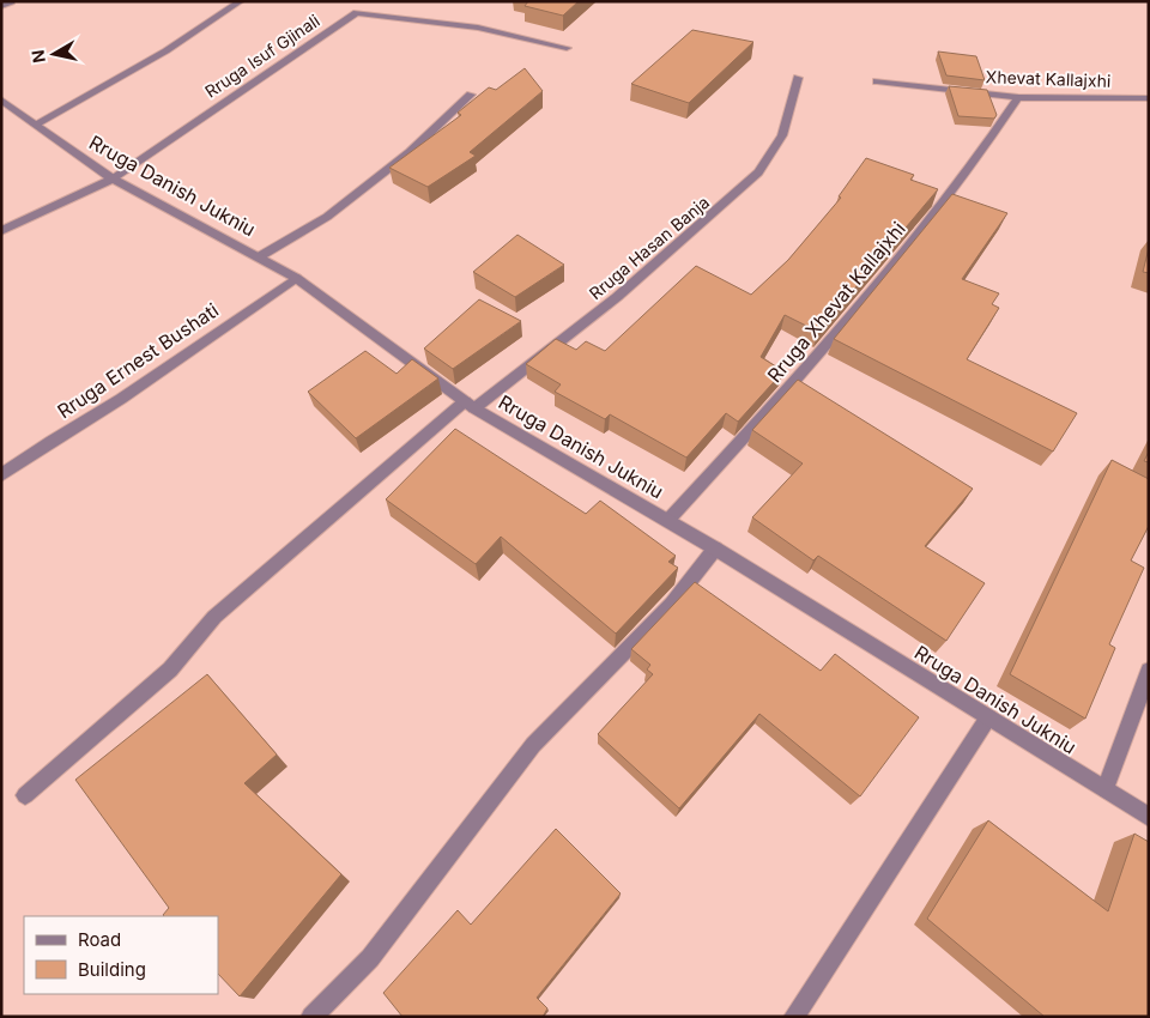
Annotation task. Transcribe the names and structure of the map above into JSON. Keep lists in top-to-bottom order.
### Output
{
  "streets": {
    "street": [
      "Rruga Isuf Gjinali",
      "Xhevat Kallajxhi",
      "Rruga Danish Jukniu",
      "Rruga Hasan Banja",
      "Rruga Xhevat Kallajxhi",
      "Rruga Ernest Bushati"
    ]
  },
  "crossings": [
    ["Rruga Isuf Gjinali", "Rruga Danish Jukniu"],
    ["Xhevat Kallajxhi", "Rruga Xhevat Kallajxhi"],
    ["Rruga Danish Jukniu", "Rruga Hasan Banja"],
    ["Rruga Danish Jukniu", "Rruga Xhevat Kallajxhi"],
    ["Rruga Danish Jukniu", "Rruga Ernest Bushati"]
  ],
  "legend": ["Road", "Building"],
  "north": "left"
}
